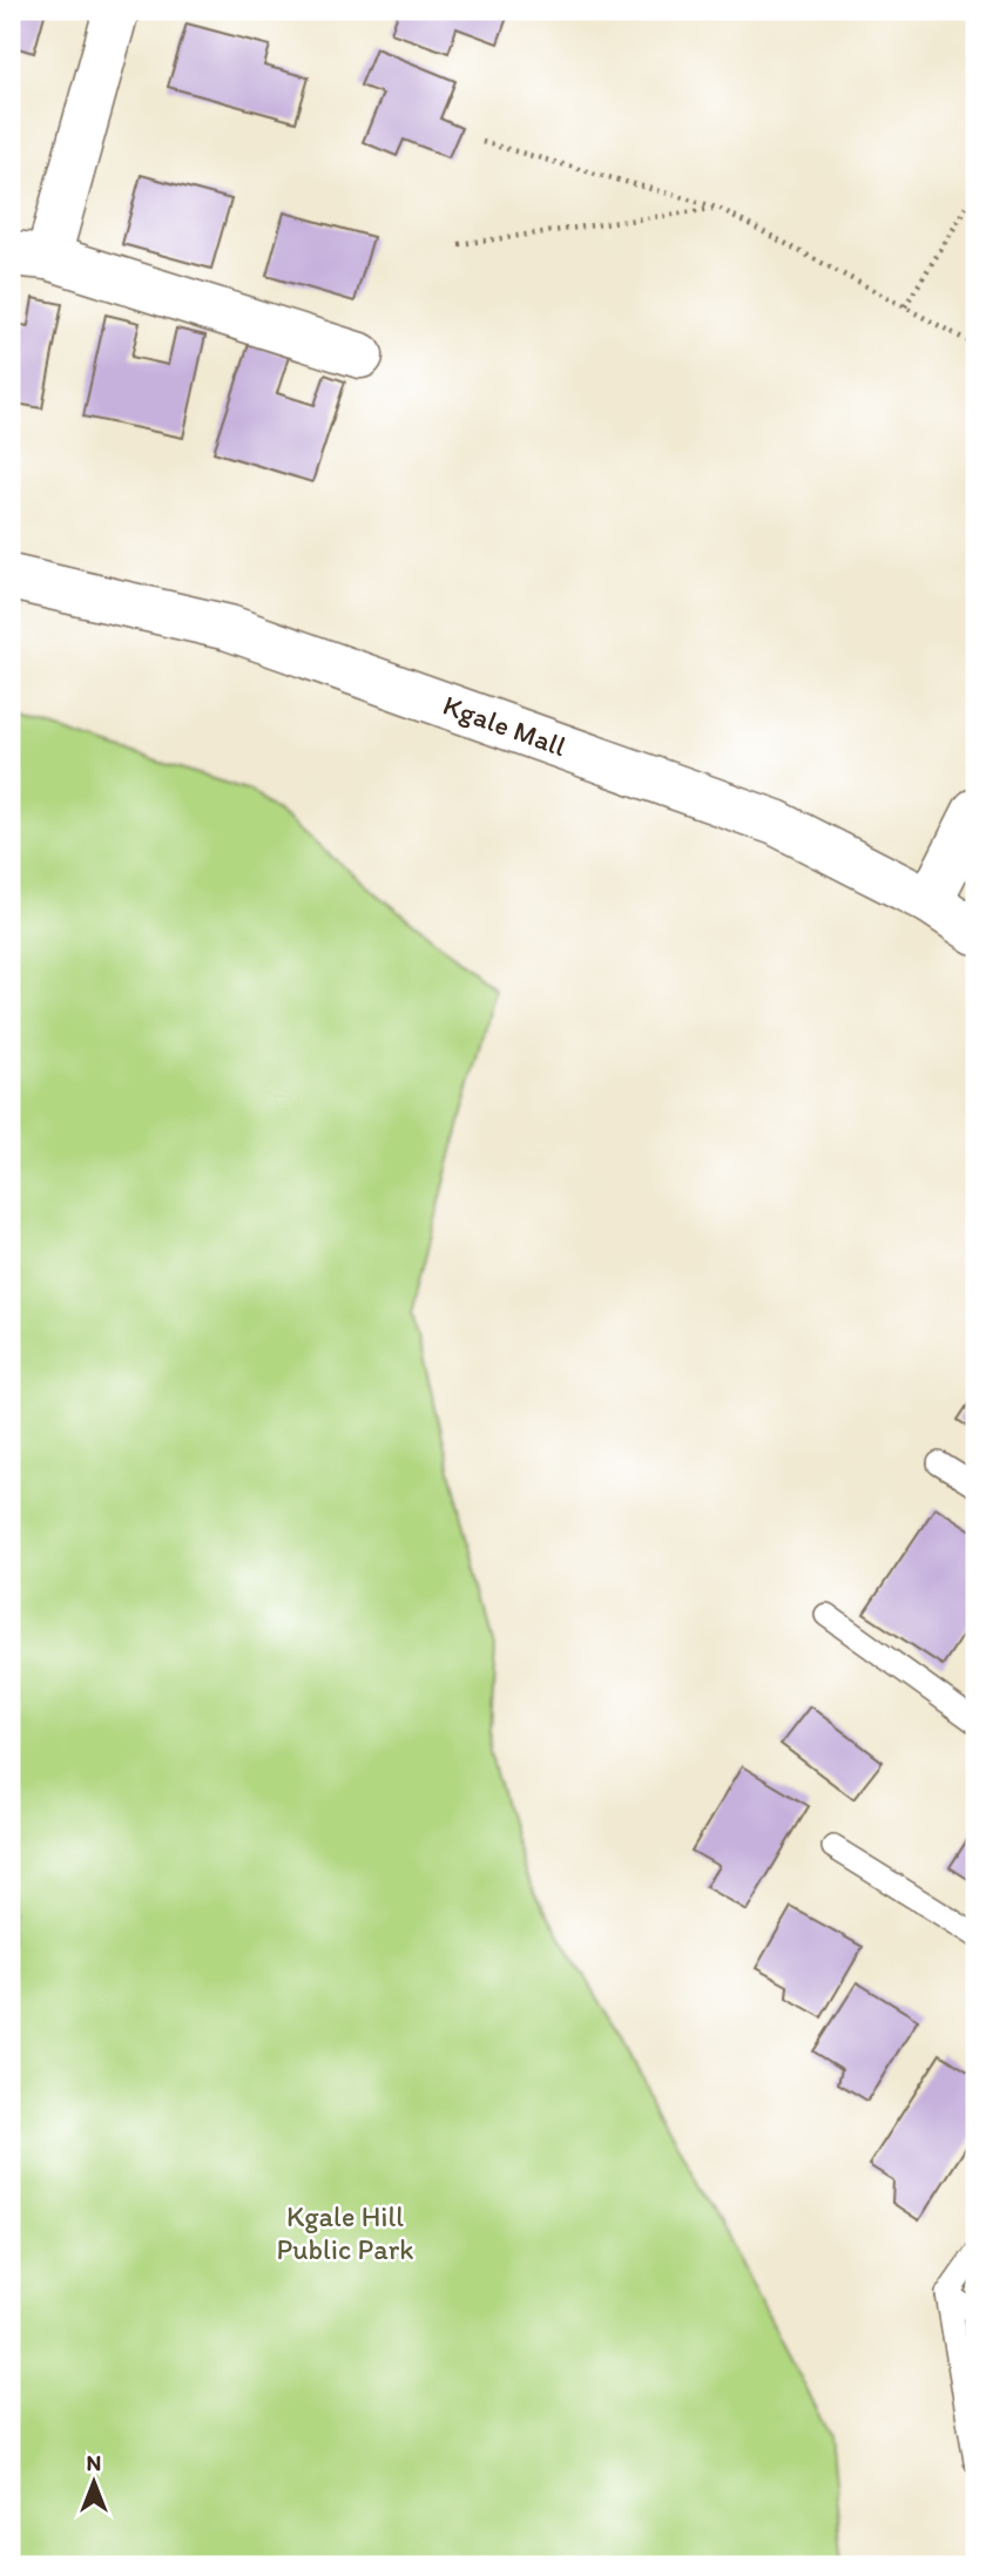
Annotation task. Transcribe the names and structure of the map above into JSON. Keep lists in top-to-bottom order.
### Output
{
  "streets": {
    "street": ["Kgale Mall"]
  },
  "parks": ["Kgale Hill Public Park"],
  "north": "top"
}
